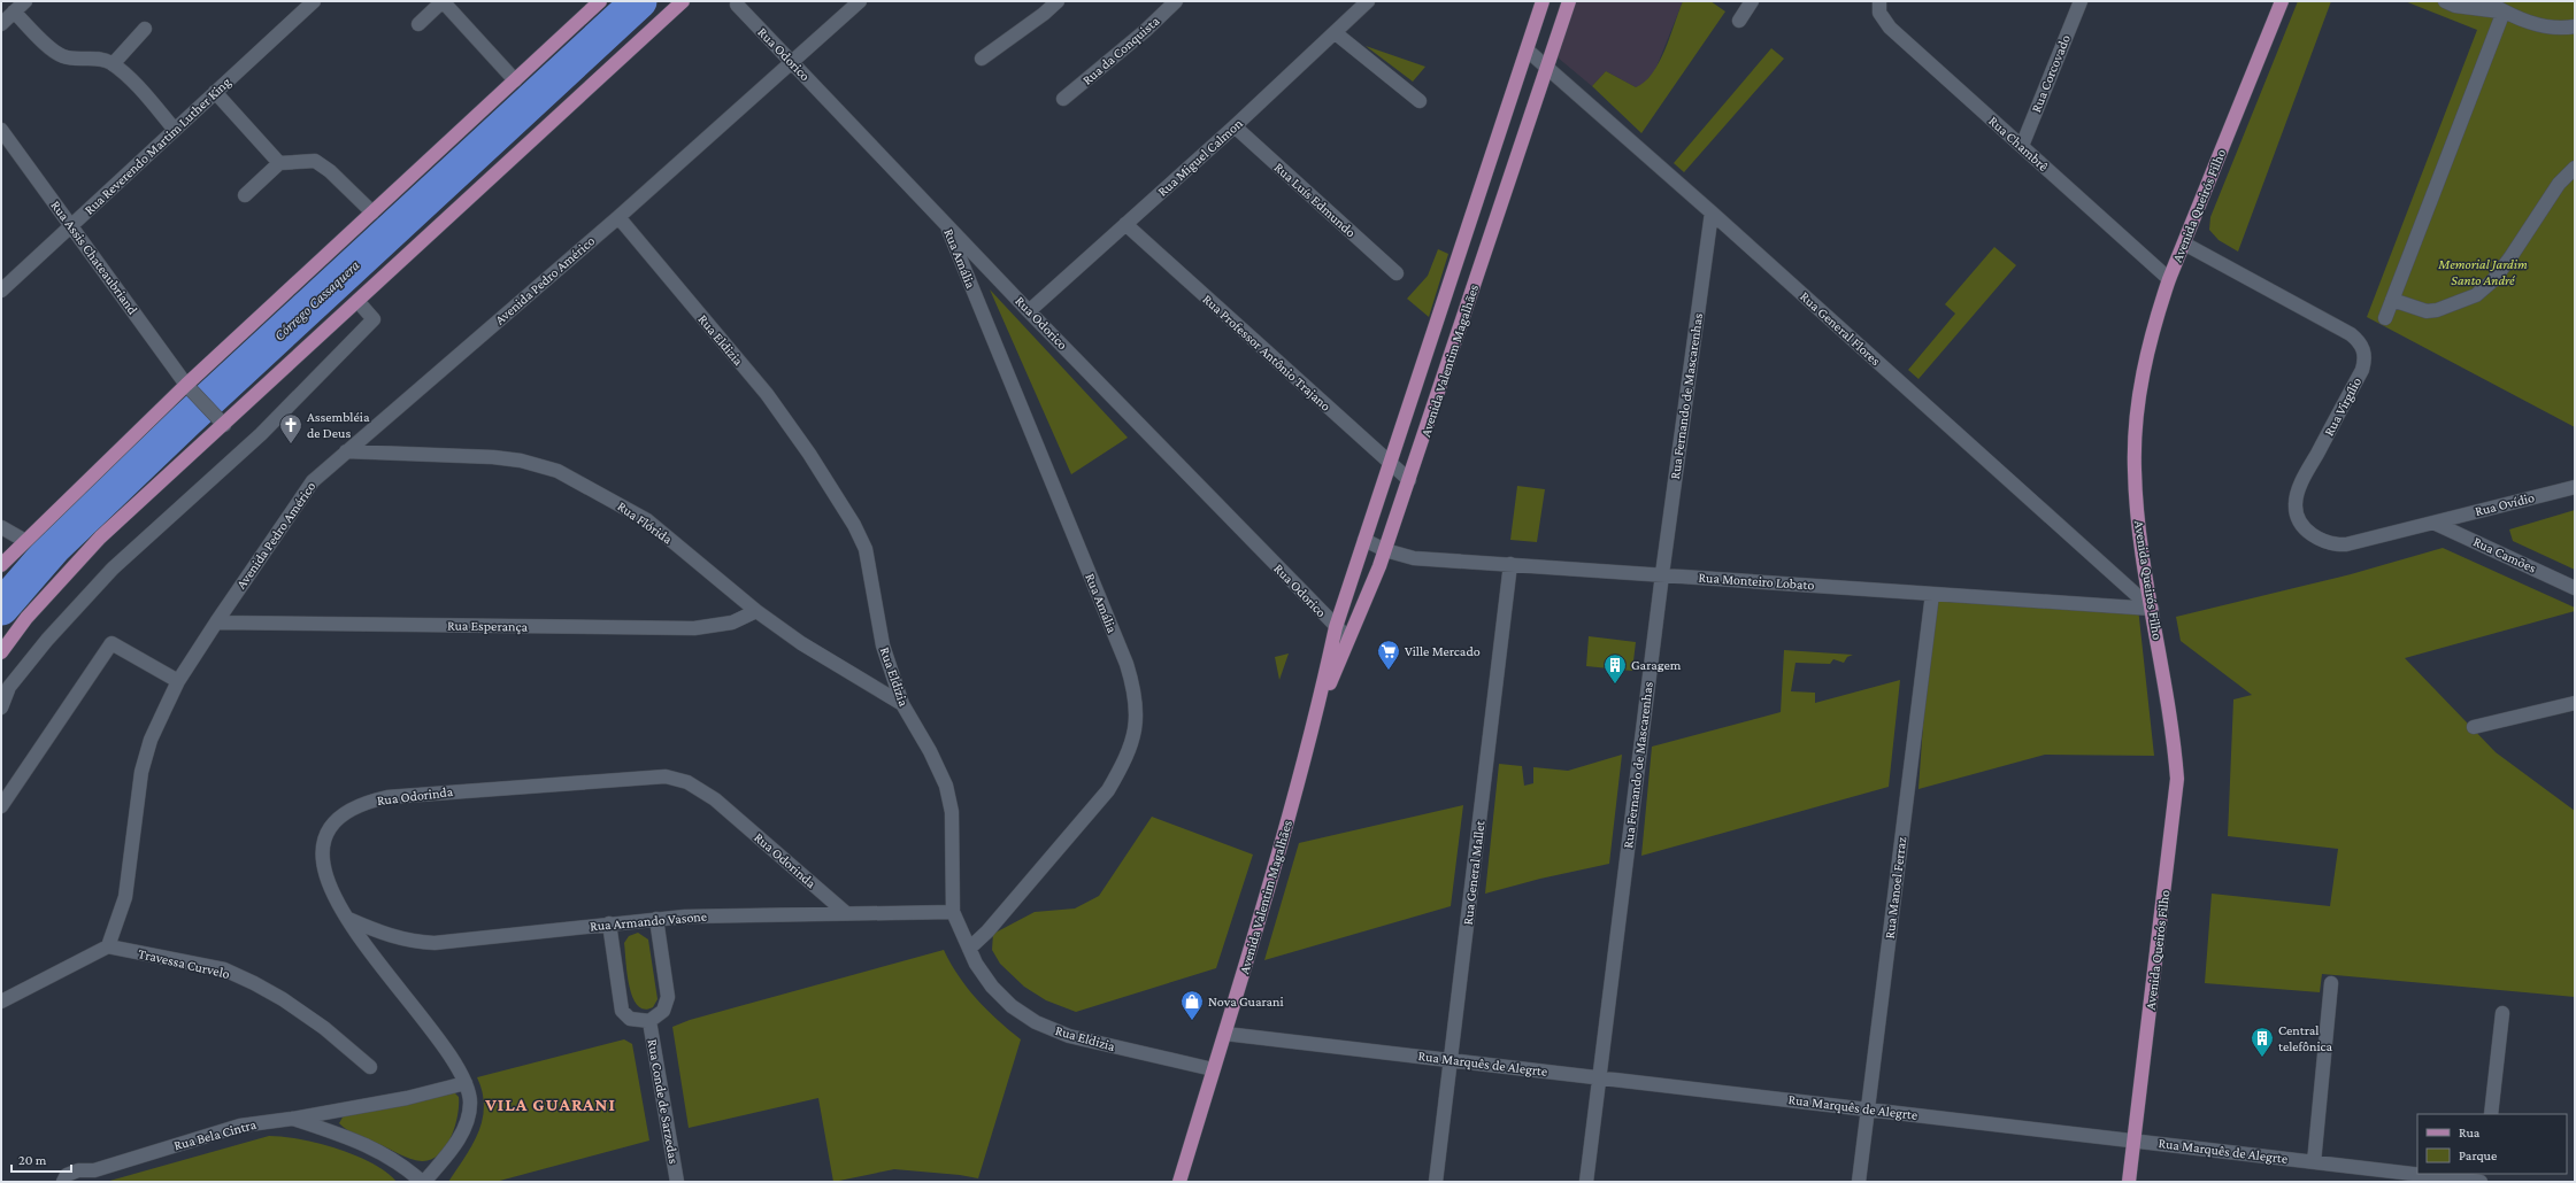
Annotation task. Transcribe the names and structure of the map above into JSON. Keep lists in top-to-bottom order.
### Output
{
  "streets": {
    "main road": ["Avenida Queirós Filho", "Avenida Valentim Magalhães"],
    "street": [
      "Rua da Conquista",
      "Rua Odorico",
      "Rua Corcovado",
      "Rua Chambrê",
      "Rua Reverendo Martim Luther King",
      "Rua Miguel Calmon",
      "Rua Luís Edmundo",
      "Rua Assis Chateaubriand",
      "Rua Amália",
      "Avenida Pedro Américo",
      "Rua General Flores",
      "Rua Eldizia",
      "Rua Professor Antônio Trajano",
      "Rua Fernando de Mascarenhas",
      "Rua Virgílio",
      "Rua Ovídio",
      "Rua Flórida",
      "Rua Camões",
      "Rua Monteiro Lobato",
      "Rua Esperança",
      "Rua Odorinda",
      "Rua General Mallet",
      "Rua Manoel Ferraz",
      "Rua Armando Vasone",
      "Travessa Curvelo",
      "Rua Marquês de Alegrte",
      "Rua Conde de Sarzedas",
      "Rua Bela Cintra"
    ]
  },
  "crossings": [
    ["Rua Odorico", "Rua Miguel Calmon"],
    ["Rua Odorico", "Rua Amália"],
    ["Rua Odorico", "Avenida Pedro Américo"],
    ["Rua Odorico", "Avenida Valentim Magalhães"],
    ["Rua Corcovado", "Rua Chambrê"],
    ["Rua Chambrê", "Avenida Queirós Filho"],
    ["Rua Reverendo Martim Luther King", "Rua Assis Chateaubriand"],
    ["Rua Miguel Calmon", "Rua Luís Edmundo"],
    ["Rua Miguel Calmon", "Rua Professor Antônio Trajano"],
    ["Avenida Queirós Filho", "Rua General Flores"],
    ["Avenida Queirós Filho", "Rua Virgílio"],
    ["Avenida Queirós Filho", "Rua Monteiro Lobato"],
    ["Avenida Queirós Filho", "Rua Marquês de Alegrte"],
    ["Rua Amália", "Rua Eldizia"],
    ["Avenida Pedro Américo", "Rua Eldizia"],
    ["Avenida Pedro Américo", "Rua Flórida"],
    ["Avenida Pedro Américo", "Rua Esperança"],
    ["Avenida Pedro Américo", "Travessa Curvelo"],
    ["Rua General Flores", "Avenida Valentim Magalhães"],
    ["Rua General Flores", "Rua Fernando de Mascarenhas"],
    ["Rua General Flores", "Rua Monteiro Lobato"],
    ["Rua Eldizia", "Avenida Valentim Magalhães"],
    ["Rua Eldizia", "Rua Flórida"],
    ["Rua Eldizia", "Rua Armando Vasone"],
    ["Rua Professor Antônio Trajano", "Avenida Valentim Magalhães"],
    ["Avenida Valentim Magalhães", "Rua Monteiro Lobato"],
    ["Avenida Valentim Magalhães", "Rua Marquês de Alegrte"],
    ["Rua Fernando de Mascarenhas", "Rua Monteiro Lobato"],
    ["Rua Fernando de Mascarenhas", "Rua Marquês de Alegrte"],
    ["Rua Virgílio", "Rua Ovídio"],
    ["Rua Virgílio", "Rua Camões"],
    ["Rua Ovídio", "Rua Camões"],
    ["Rua Flórida", "Rua Esperança"],
    ["Rua Monteiro Lobato", "Rua General Mallet"],
    ["Rua Monteiro Lobato", "Rua Manoel Ferraz"],
    ["Rua Odorinda", "Rua Armando Vasone"],
    ["Rua Odorinda", "Rua Bela Cintra"],
    ["Rua General Mallet", "Rua Marquês de Alegrte"],
    ["Rua Manoel Ferraz", "Rua Marquês de Alegrte"],
    ["Rua Armando Vasone", "Rua Conde de Sarzedas"]
  ],
  "districts": ["VILA GUARANI"],
  "water": ["Córrego Cassaquera"],
  "parks": ["Memorial Jardim Santo André"],
  "places": {
    "church": ["Assembléia de Deus"],
    "supermarket": ["Ville Mercado"],
    "building": ["Garagem", "Central telefônica"],
    "shop": ["Nova Guarani"]
  },
  "legend": ["Rua", "Parque"],
  "scale_bar": "20 m"
}
